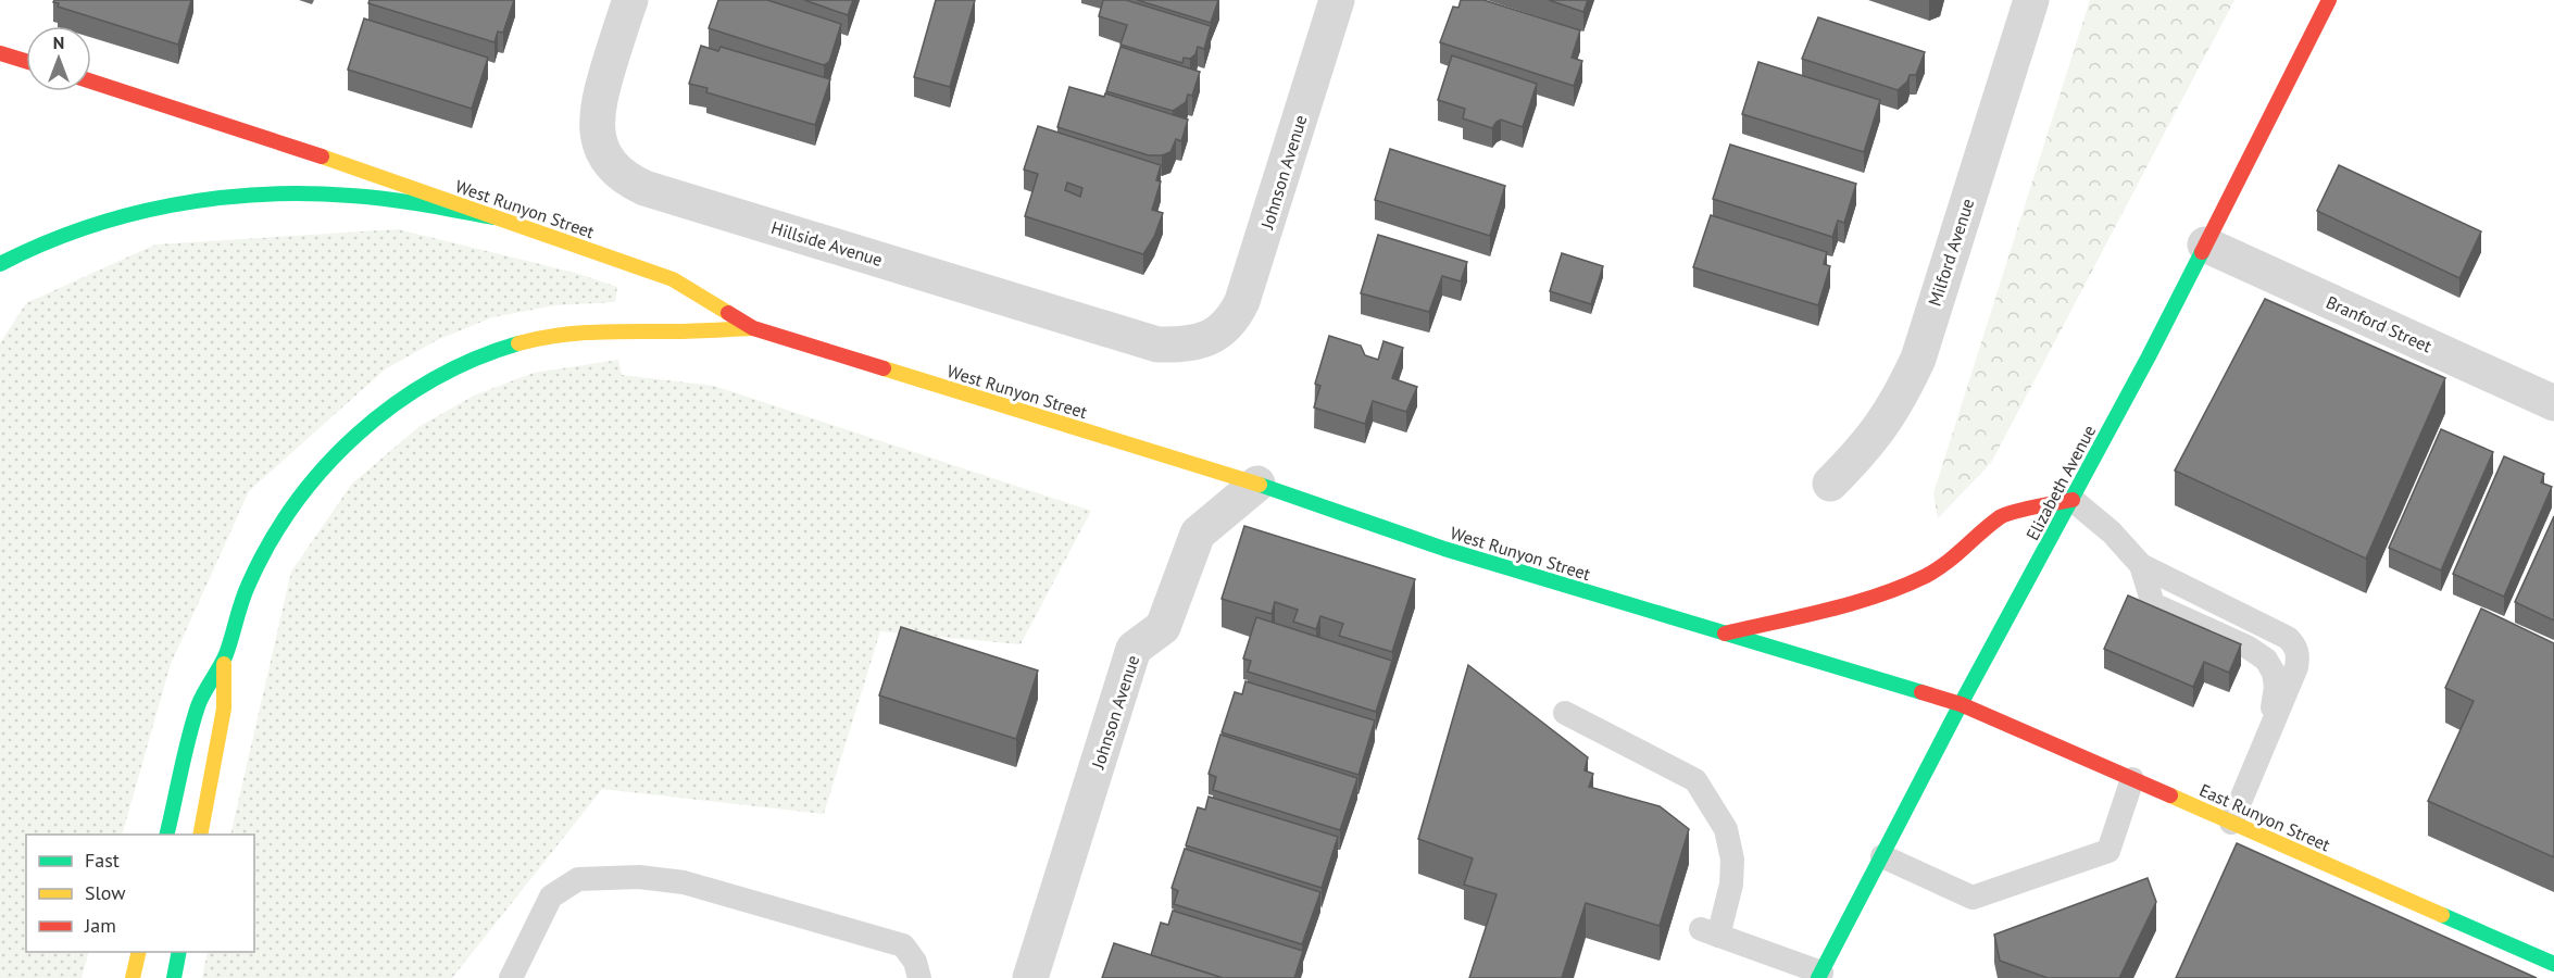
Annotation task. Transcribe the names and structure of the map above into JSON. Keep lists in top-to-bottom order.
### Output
{
  "streets": {
    "main road": ["West Runyon Street", "Elizabeth Avenue", "East Runyon Street"],
    "street": [
      "Johnson Avenue",
      "Hillside Avenue",
      "Milford Avenue",
      "Branford Street"
    ]
  },
  "crossings": [
    ["Johnson Avenue", "West Runyon Street"],
    ["Johnson Avenue", "Hillside Avenue"],
    ["West Runyon Street", "Elizabeth Avenue"],
    ["West Runyon Street", "East Runyon Street"],
    ["Branford Street", "Elizabeth Avenue"],
    ["Elizabeth Avenue", "East Runyon Street"]
  ],
  "legend": ["Fast", "Slow", "Jam"],
  "north": "top"
}
